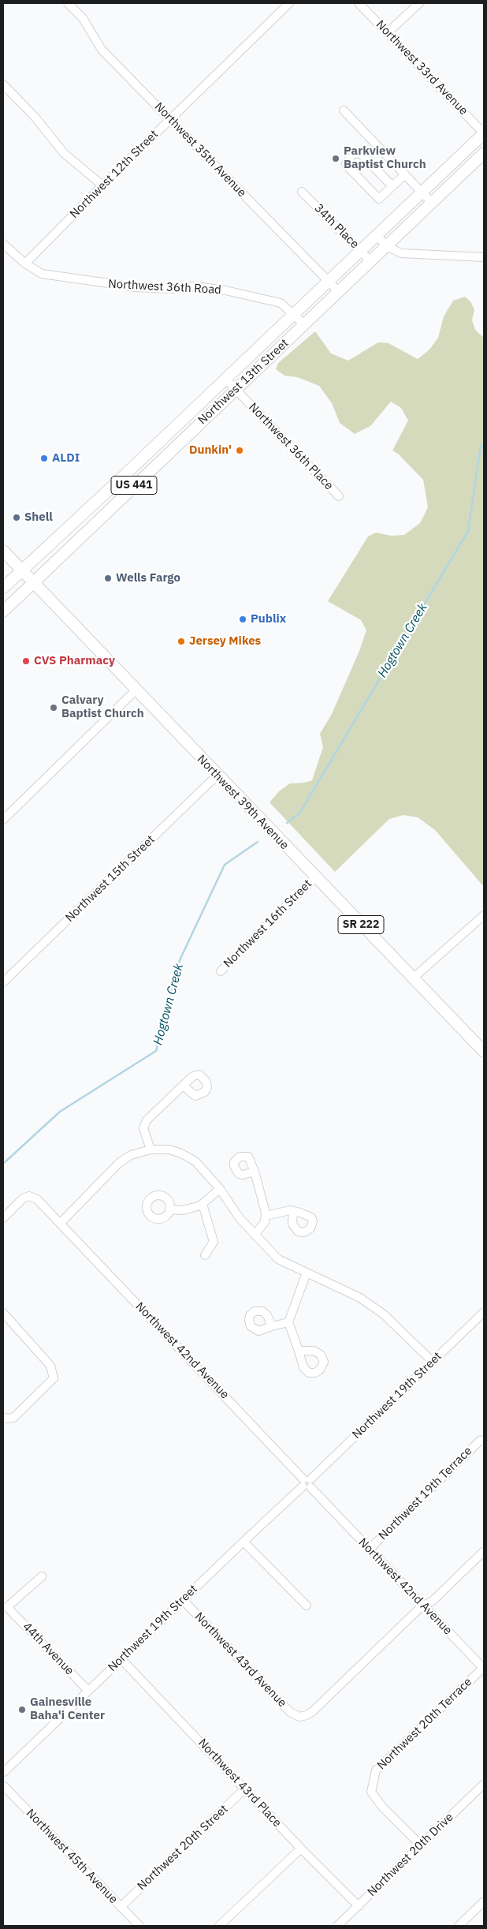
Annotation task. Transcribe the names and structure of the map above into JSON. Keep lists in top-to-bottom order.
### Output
{
  "streets": {
    "main road": [
      "Northwest 13th Street",
      "US 441",
      "Northwest 39th Avenue",
      "SR 222"
    ],
    "street": [
      "Northwest 33rd Avenue",
      "Northwest 35th Avenue",
      "Northwest 12th Street",
      "34th Place",
      "Northwest 36th Road",
      "Northwest 36th Place",
      "Northwest 15th Street",
      "Northwest 16th Street",
      "Northwest 42nd Avenue",
      "Northwest 19th Street",
      "Northwest 19th Terrace",
      "44th Avenue",
      "Northwest 43rd Avenue",
      "Northwest 20th Terrace",
      "Northwest 43rd Place",
      "Northwest 20th Street",
      "Northwest 20th Drive",
      "Northwest 45th Avenue"
    ]
  },
  "crossings": [
    ["Northwest 33rd Avenue", "Northwest 13th Street"],
    ["Northwest 35th Avenue", "Northwest 12th Street"],
    ["Northwest 35th Avenue", "Northwest 13th Street"],
    ["Northwest 12th Street", "Northwest 36th Road"],
    ["34th Place", "Northwest 13th Street"],
    ["Northwest 36th Road", "Northwest 13th Street"],
    ["Northwest 13th Street", "Northwest 36th Place"],
    ["Northwest 13th Street", "Northwest 39th Avenue"],
    ["Northwest 39th Avenue", "Northwest 15th Street"],
    ["Northwest 39th Avenue", "Northwest 16th Street"],
    ["Northwest 42nd Avenue", "Northwest 19th Street"],
    ["Northwest 42nd Avenue", "Northwest 19th Terrace"],
    ["Northwest 42nd Avenue", "Northwest 43rd Avenue"],
    ["Northwest 42nd Avenue", "Northwest 20th Terrace"],
    ["Northwest 19th Street", "44th Avenue"],
    ["Northwest 19th Street", "Northwest 43rd Avenue"],
    ["Northwest 19th Street", "Northwest 43rd Place"],
    ["Northwest 20th Terrace", "Northwest 20th Drive"],
    ["Northwest 43rd Place", "Northwest 20th Street"],
    ["Northwest 43rd Place", "Northwest 20th Drive"],
    ["Northwest 20th Street", "Northwest 45th Avenue"]
  ],
  "water": ["Hogtown Creek"],
  "places": [
    "Parkview Baptist Church",
    "Dunkin'",
    "ALDI",
    "Shell",
    "Wells Fargo",
    "Publix",
    "Jersey Mikes",
    "CVS Pharmacy",
    "Calvary Baptist Church",
    "Gainesville Baha'i Center"
  ]
}
